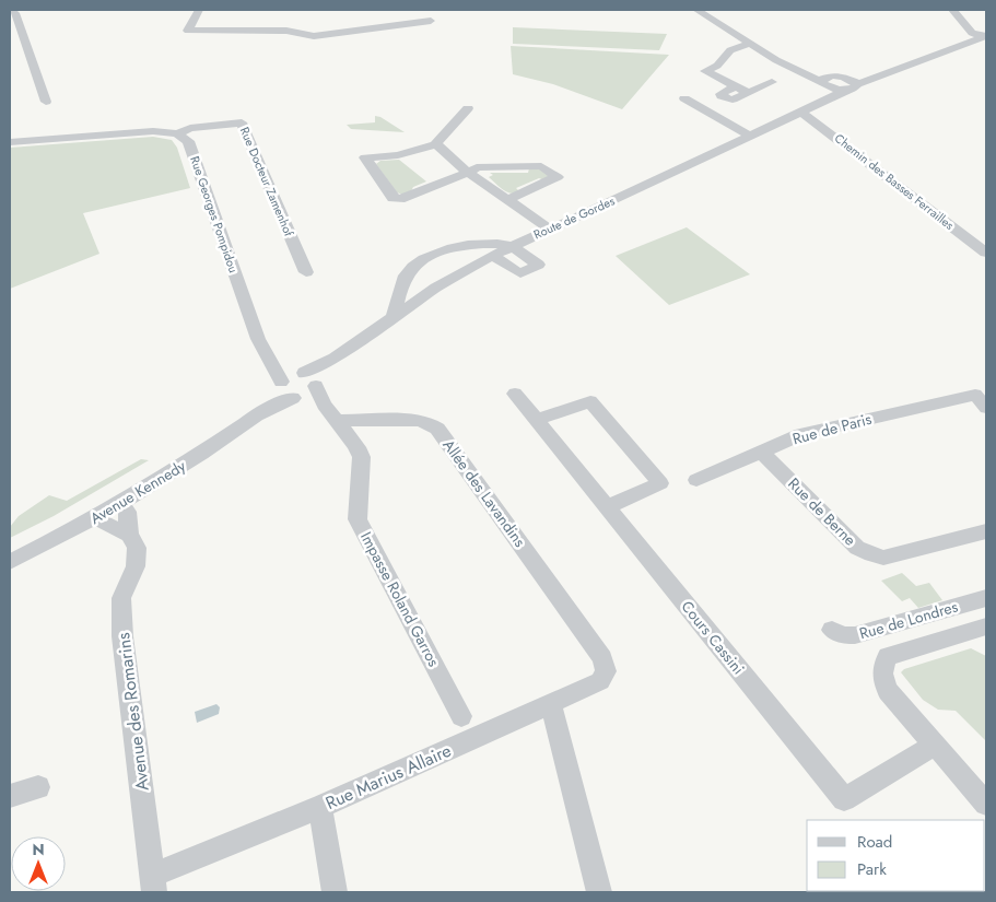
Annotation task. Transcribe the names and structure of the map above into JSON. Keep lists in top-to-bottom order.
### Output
{
  "streets": {
    "street": [
      "Rue Docteur Zamenhof",
      "Chemin des Basses Ferrailles",
      "Rue Georges Pompidou",
      "Route de Gordes",
      "Rue de Paris",
      "Avenue Kennedy",
      "Allée des Lavandins",
      "Rue de Berne",
      "Impasse Roland Garros",
      "Rue de Londres",
      "Cours Cassini",
      "Avenue des Romarins",
      "Rue Marius Allaire"
    ]
  },
  "crossings": [
    ["Rue Docteur Zamenhof", "Rue Georges Pompidou"],
    ["Chemin des Basses Ferrailles", "Route de Gordes"],
    ["Rue Georges Pompidou", "Route de Gordes"],
    ["Rue Georges Pompidou", "Avenue Kennedy"],
    ["Route de Gordes", "Avenue Kennedy"],
    ["Rue de Paris", "Rue de Berne"],
    ["Avenue Kennedy", "Avenue des Romarins"],
    ["Allée des Lavandins", "Impasse Roland Garros"],
    ["Allée des Lavandins", "Rue Marius Allaire"],
    ["Avenue des Romarins", "Rue Marius Allaire"]
  ],
  "legend": ["Road", "Park"],
  "north": "top"
}
